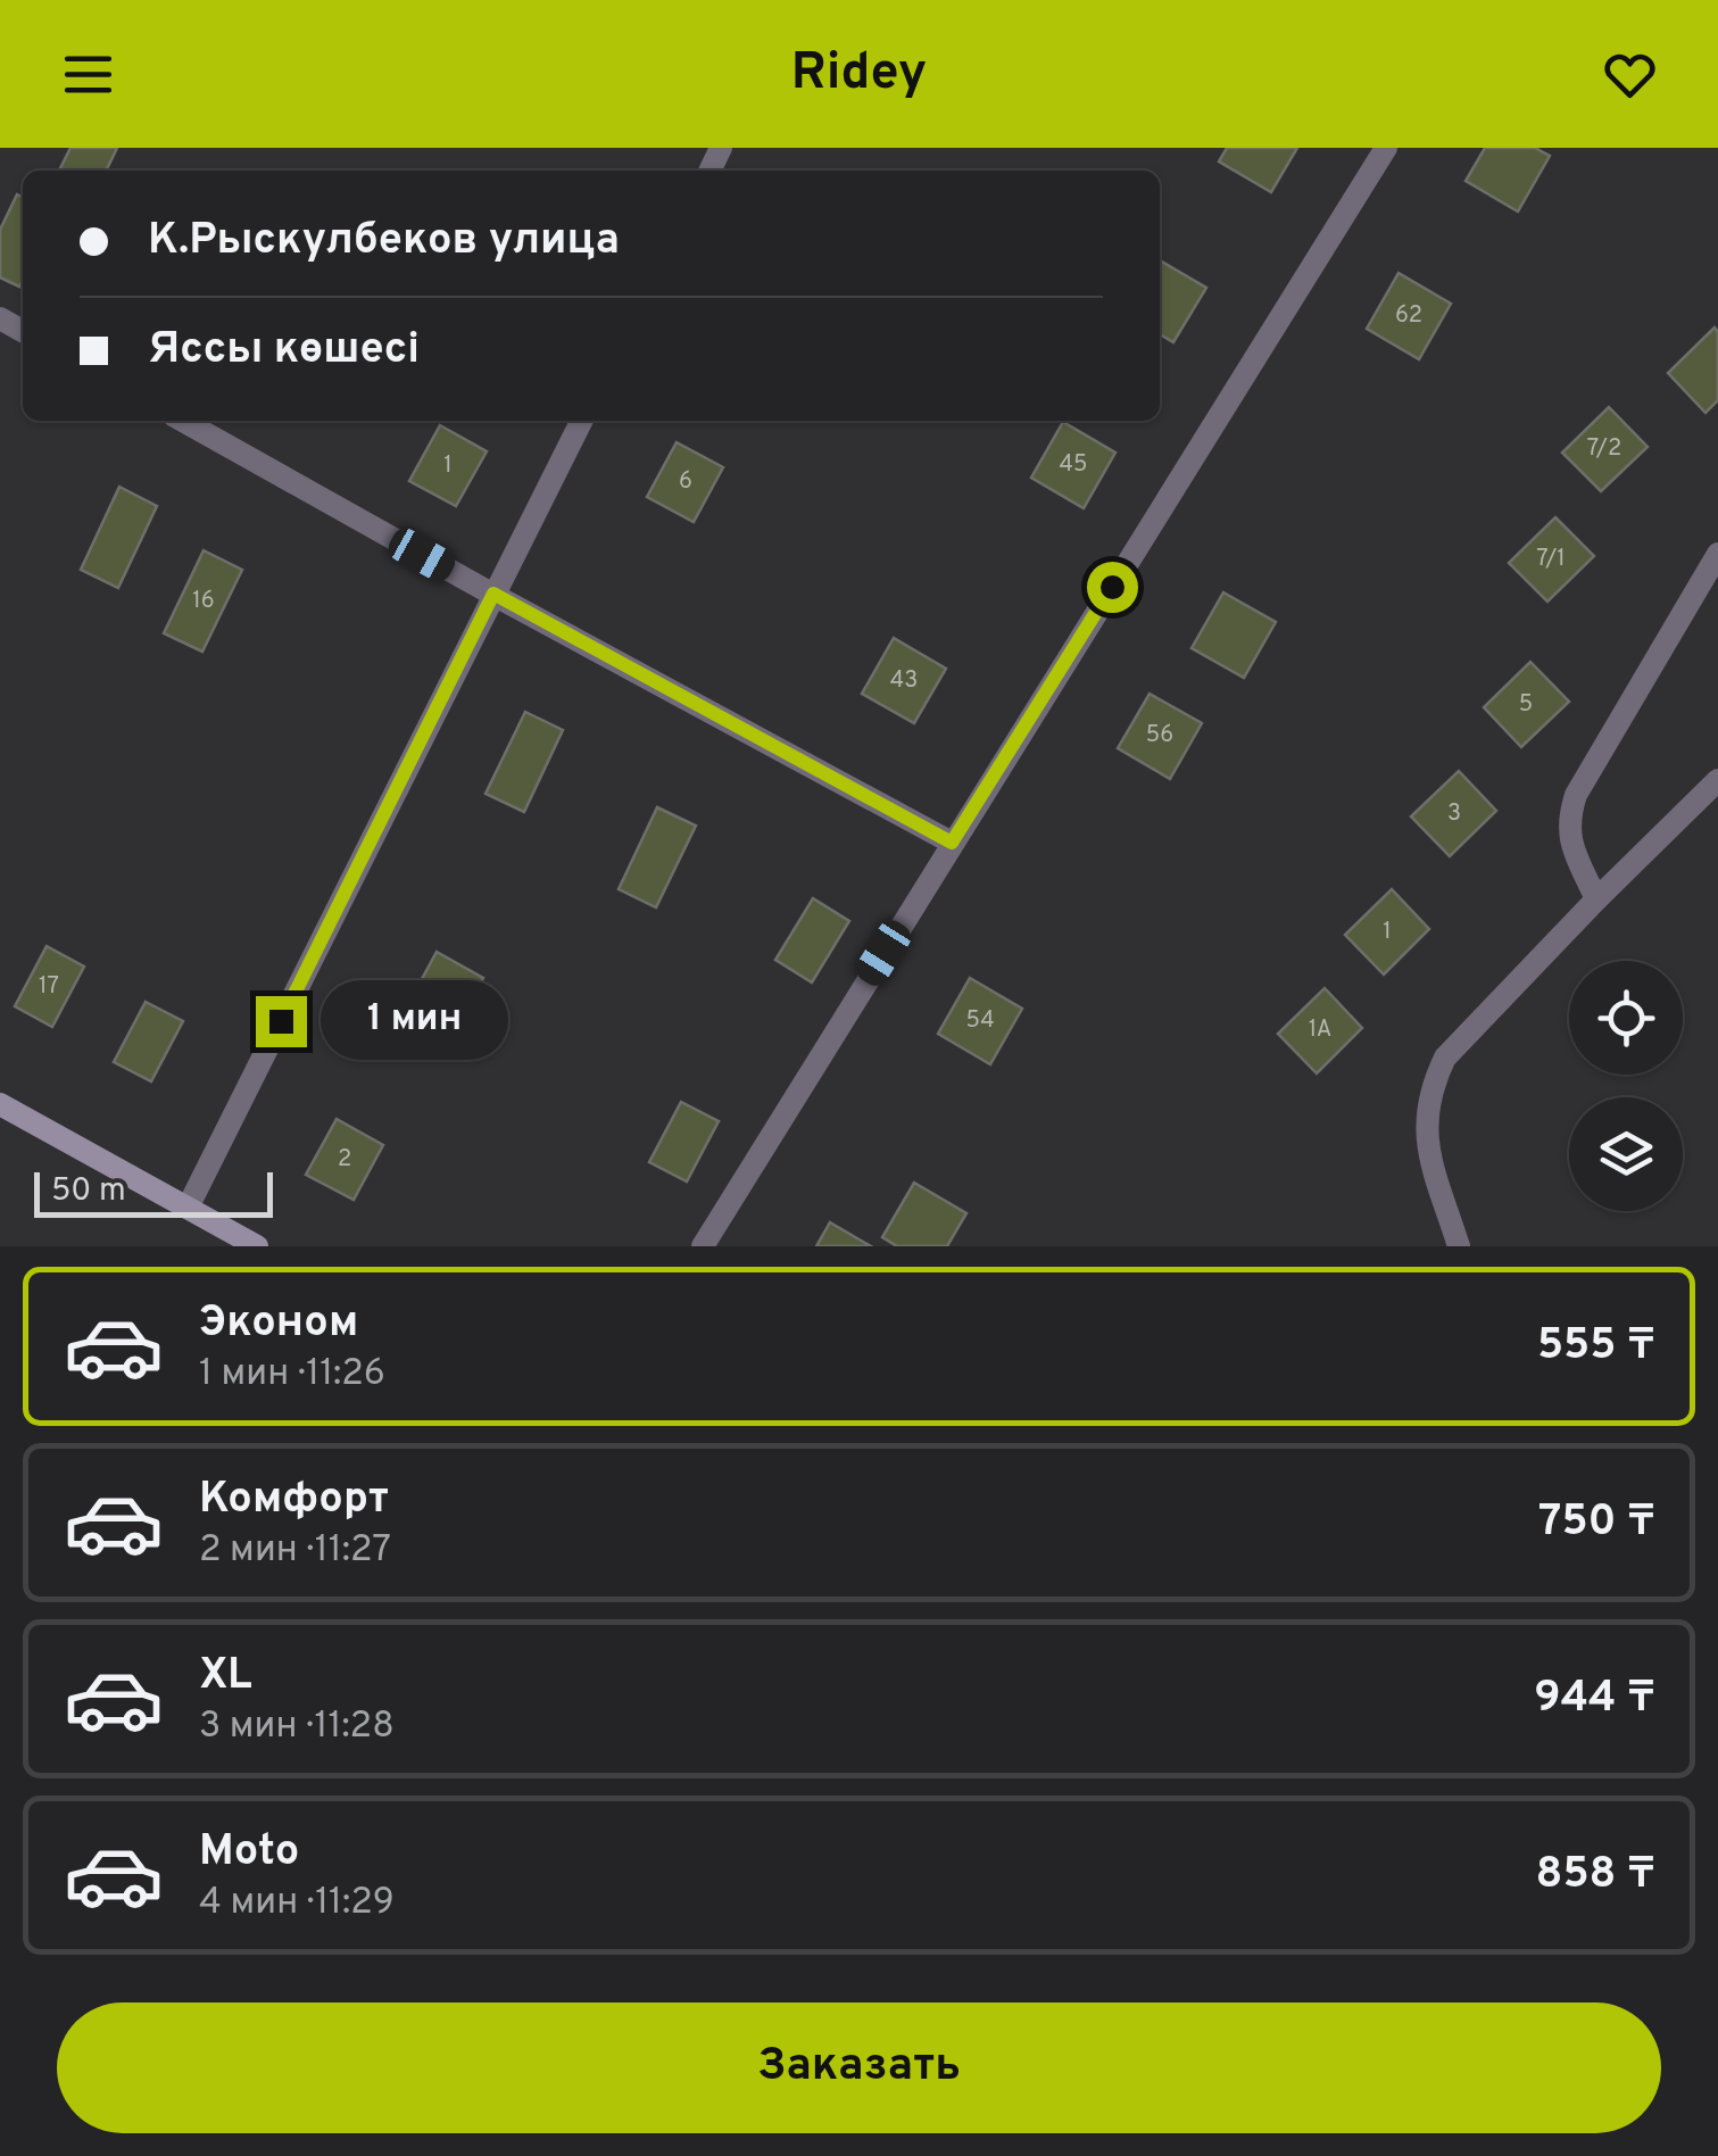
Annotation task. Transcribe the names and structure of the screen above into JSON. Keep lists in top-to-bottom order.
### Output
{
  "house_numbers": [
    "62",
    "7/2",
    "45",
    "1",
    "6",
    "7/1",
    "16",
    "43",
    "5",
    "56",
    "3",
    "1",
    "17",
    "54",
    "1A",
    "2"
  ],
  "scale_bar": "50 m",
  "page": {
    "header": "Ridey",
    "banner": ["К.Рыскулбеков улица", "Яссы көшесі"],
    "bubble": "1 мин",
    "scale": "50 m",
    "list": [
      {
        "name": "Эконом",
        "note": "1 мин · 11:26",
        "value": "555 ₸"
      },
      {
        "name": "Комфорт",
        "note": "2 мин · 11:27",
        "value": "750 ₸"
      },
      {
        "name": "XL",
        "note": "3 мин · 11:28",
        "value": "944 ₸"
      },
      {
        "name": "Moto",
        "note": "4 мин · 11:29",
        "value": "858 ₸"
      }
    ],
    "buttons": "Заказать"
  }
}
